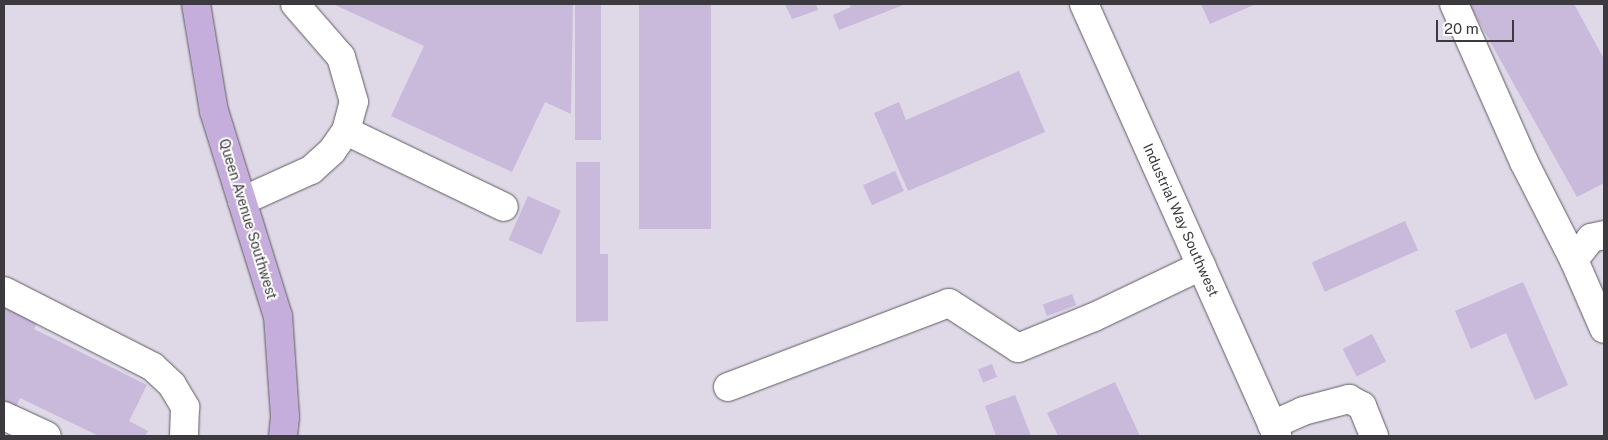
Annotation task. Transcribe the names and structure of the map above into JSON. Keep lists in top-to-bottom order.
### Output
{
  "streets": {
    "main road": ["Queen Avenue Southwest"],
    "street": ["Industrial Way Southwest"]
  },
  "scale_bar": "20 m"
}
